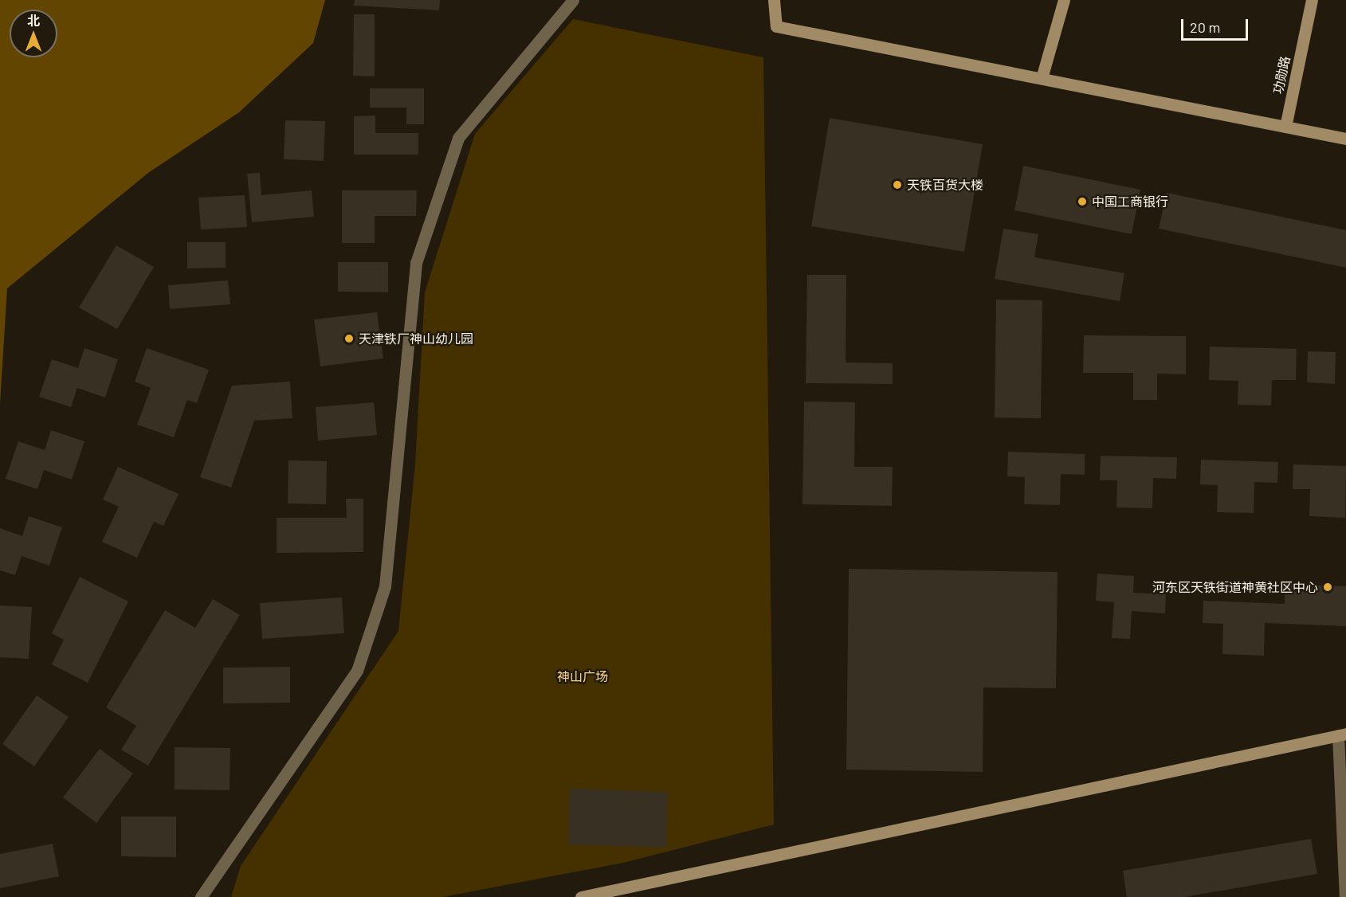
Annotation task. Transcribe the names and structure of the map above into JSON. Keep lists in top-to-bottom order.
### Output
{
  "streets": {
    "street": ["功勋路"]
  },
  "parks": ["神山广场"],
  "places": [
    "天铁百货大楼",
    "中国工商银行",
    "天津铁厂神山幼儿园",
    "河东区天铁街道神黄社区中心"
  ],
  "scale_bar": "20 m",
  "north": "top"
}
